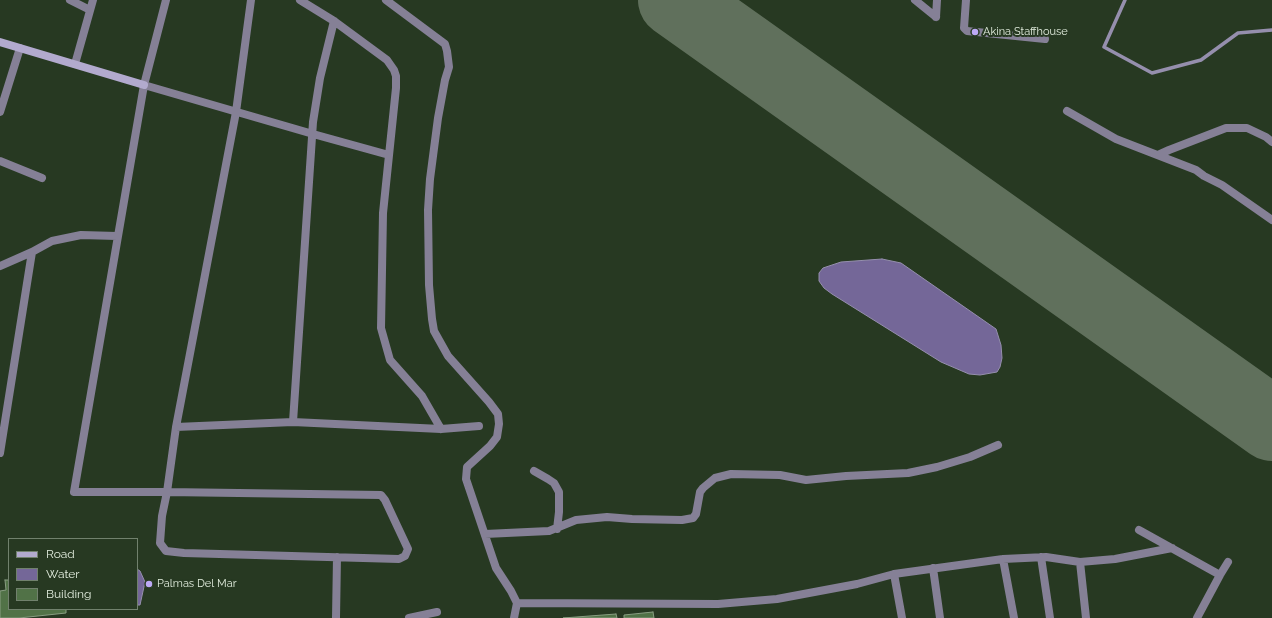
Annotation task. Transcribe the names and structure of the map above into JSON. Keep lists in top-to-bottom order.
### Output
{
  "places": ["Akina Staffhouse", "Palmas Del Mar"],
  "legend": ["Road", "Water", "Building"]
}
